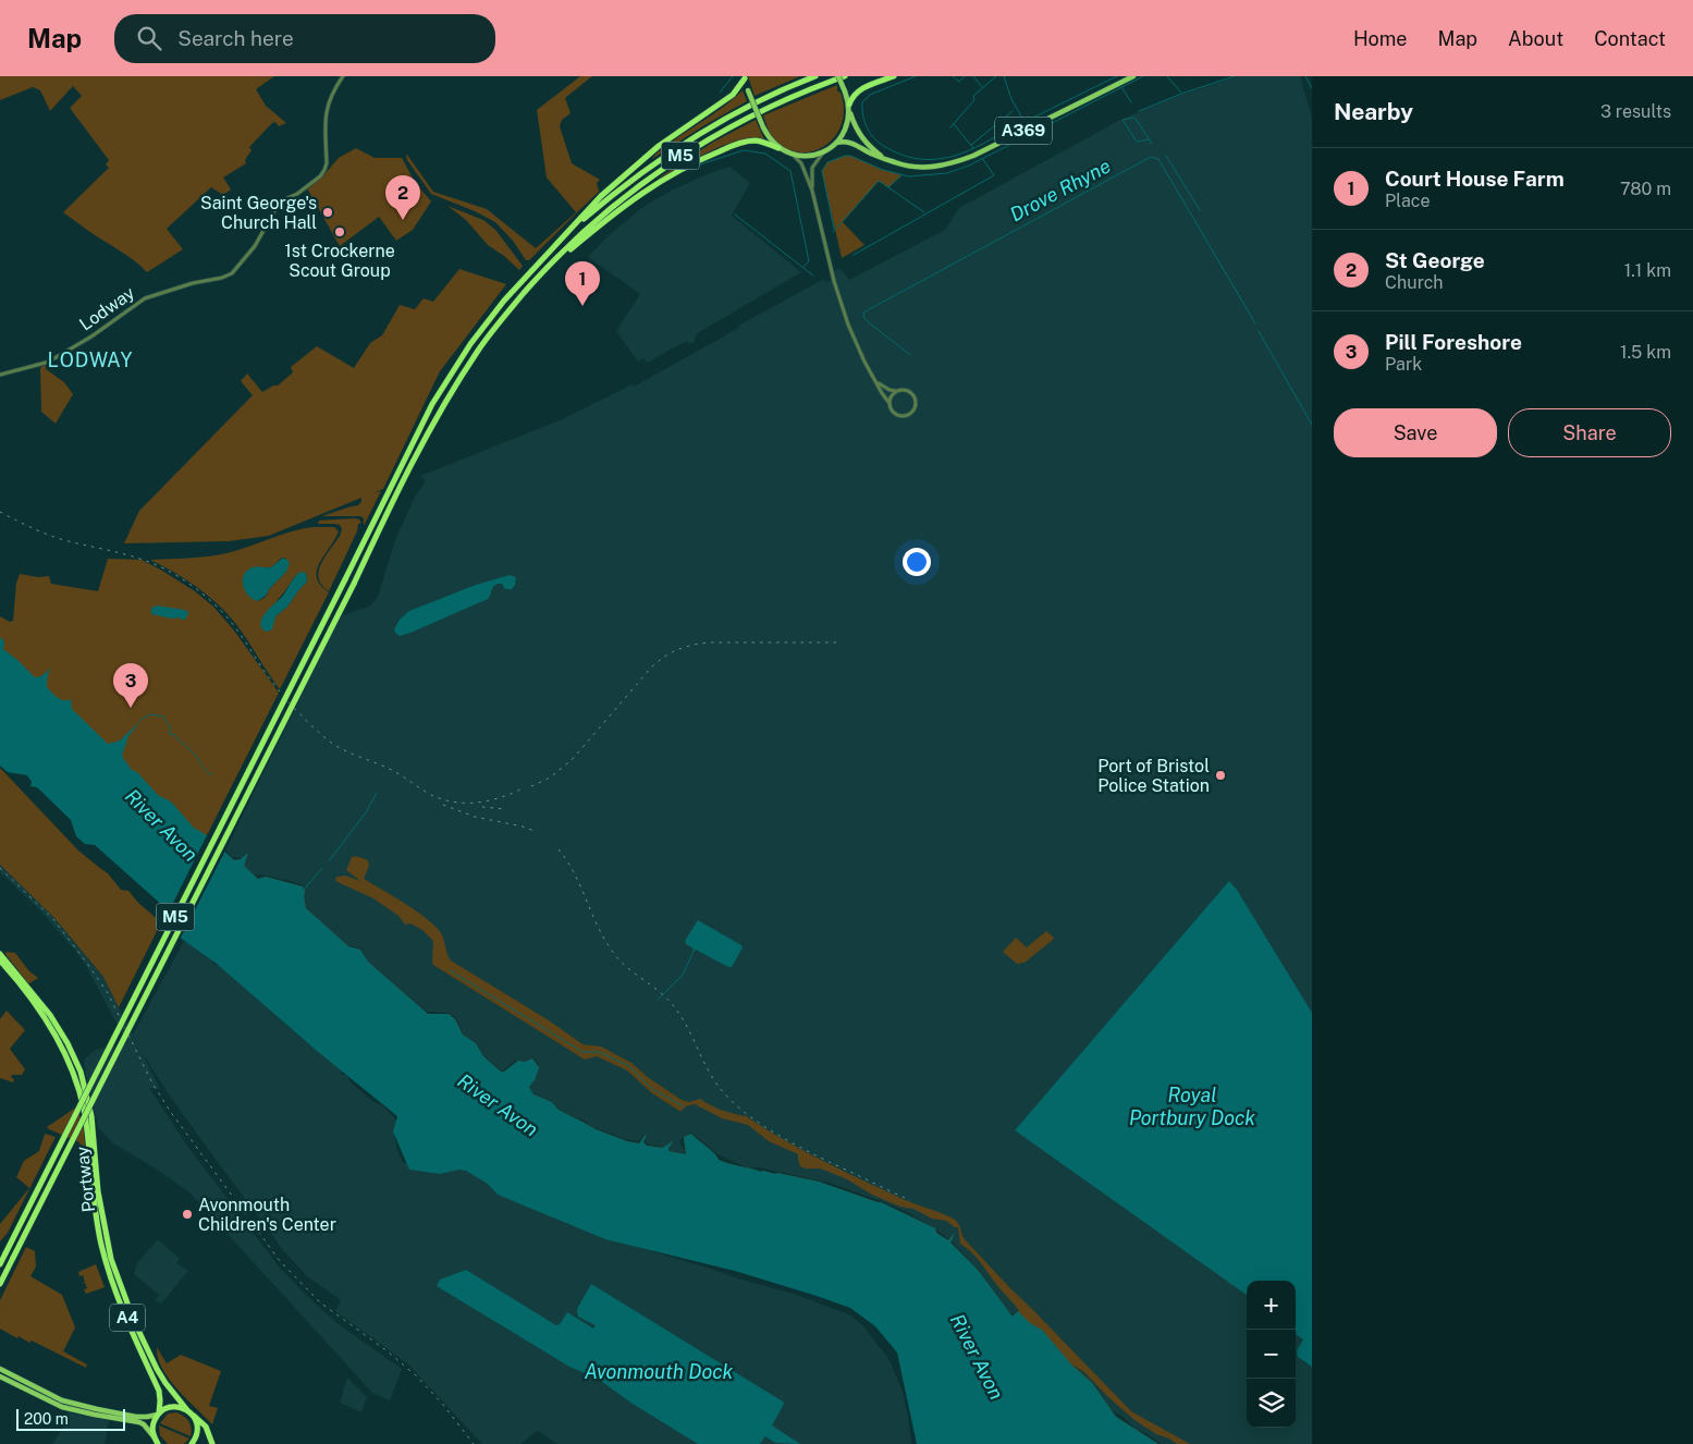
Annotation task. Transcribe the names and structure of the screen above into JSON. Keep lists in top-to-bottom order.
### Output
{
  "streets": {
    "highway": ["M5", "Portway", "A4"],
    "main road": ["A369"],
    "street": ["Lodway"]
  },
  "districts": ["LODWAY"],
  "water": [
    "Drove Rhyne",
    "River Avon",
    "Royal Portbury Dock",
    "Avonmouth Dock"
  ],
  "places": [
    "Saint George's Church Hall",
    "1st Crockerne Scout Group",
    "Port of Bristol Police Station",
    "Avonmouth Children's Center"
  ],
  "scale_bar": "200 m",
  "page": {
    "header": "Map",
    "search": "Search here",
    "nav": [
      "Home",
      "Map",
      "About",
      "Contact"
    ],
    "heading": ["Nearby", "3 results"],
    "list": [
      {
        "mark": "1",
        "name": "Court House Farm",
        "note": "Place",
        "value": "780 m"
      },
      {
        "mark": "2",
        "name": "St George",
        "note": "Church",
        "value": "1.1 km"
      },
      {
        "mark": "3",
        "name": "Pill Foreshore",
        "note": "Park",
        "value": "1.5 km"
      }
    ],
    "pins": ["2", "1", "3"],
    "buttons": ["Save", "Share"],
    "map_buttons": ["+", "−"],
    "scale": "200 m"
  }
}
